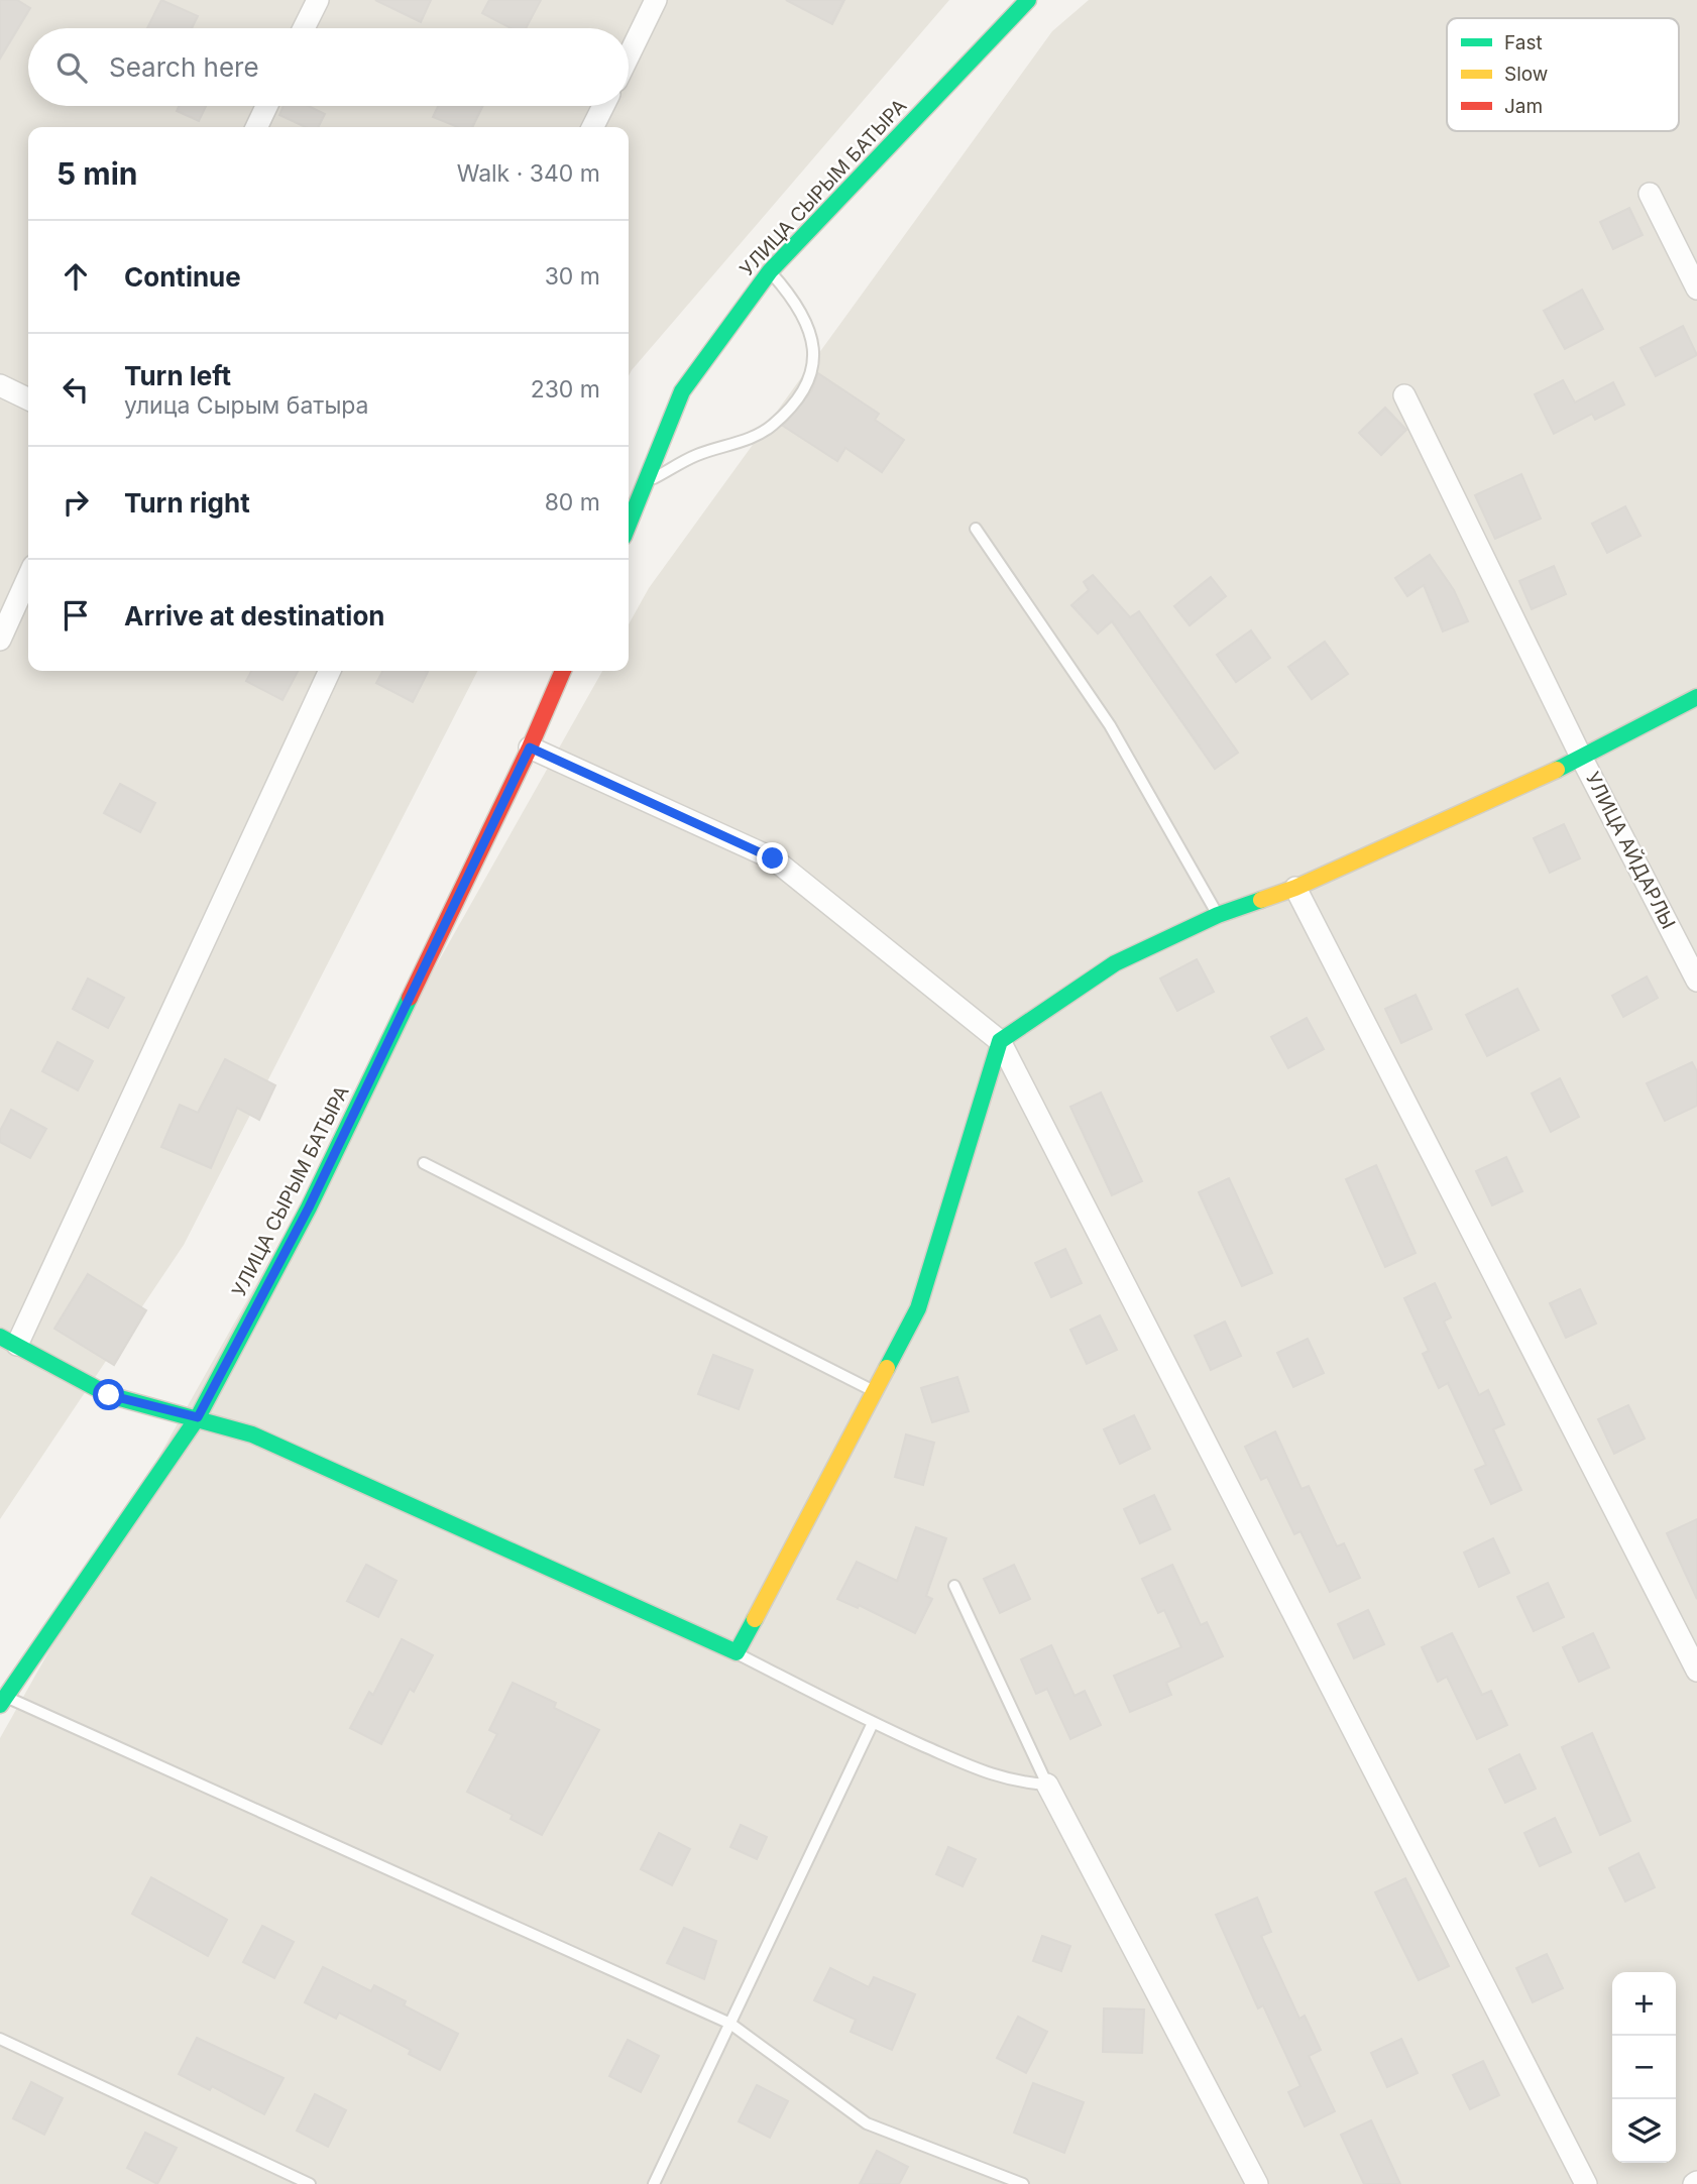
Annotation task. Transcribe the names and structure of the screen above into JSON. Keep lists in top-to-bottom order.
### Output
{
  "streets": {
    "street": ["УЛИЦА СЫРЫМ БАТЫРА", "УЛИЦА АЙДАРЛЫ"]
  },
  "legend": ["Fast", "Slow", "Jam"],
  "page": {
    "search": "Search here",
    "heading": ["5 min", "Walk · 340 m"],
    "list": [
      ["Continue", "30 m"],
      ["Turn left", "улица Сырым батыра", "230 m"],
      ["Turn right", "80 m"],
      "Arrive at destination"
    ],
    "map_buttons": ["+", "−"]
  }
}
